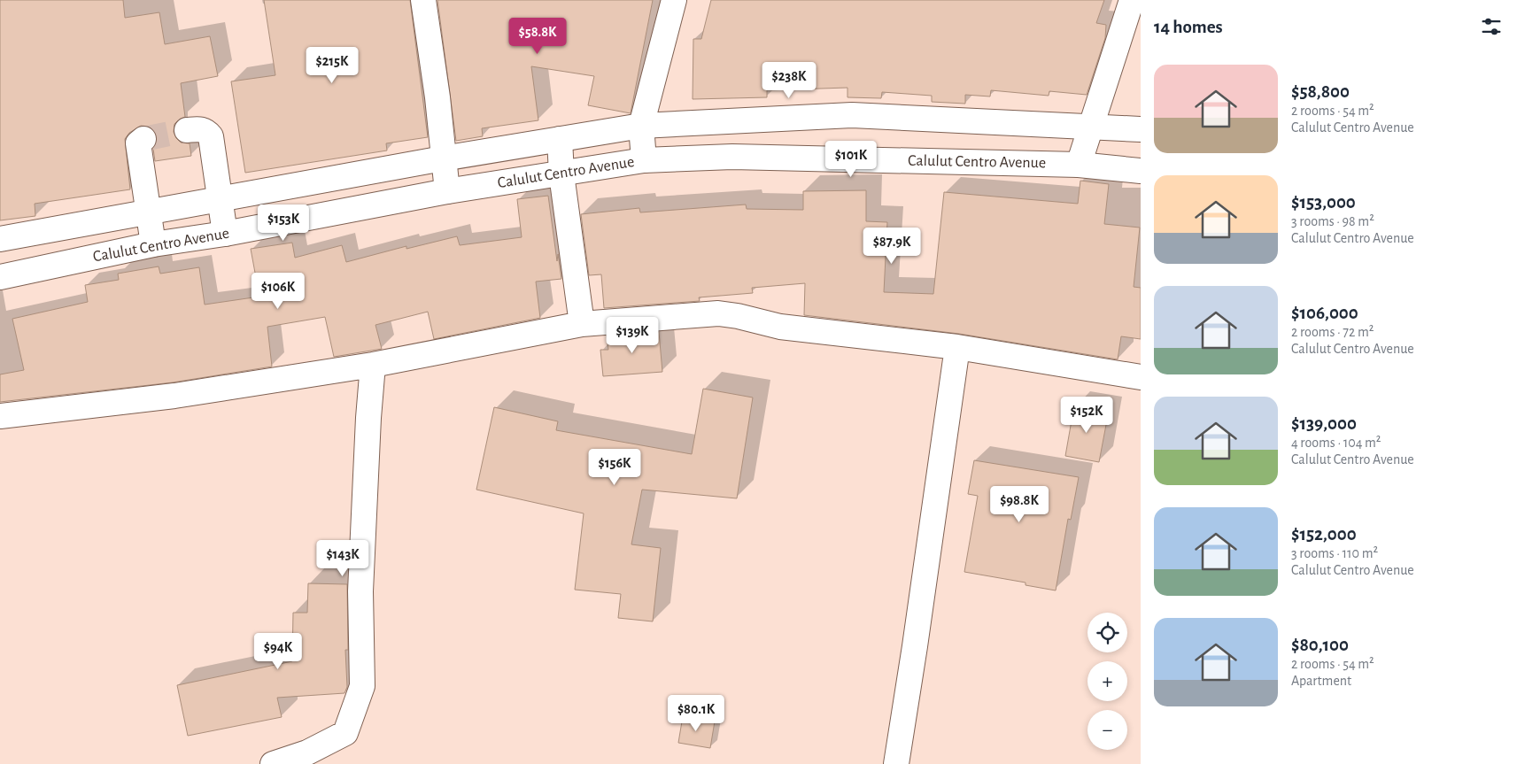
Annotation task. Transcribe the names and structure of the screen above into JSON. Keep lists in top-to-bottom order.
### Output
{
  "streets": {
    "street": ["Calulut Centro Avenue"]
  },
  "page": {
    "heading": "14 homes",
    "price": [
      "$58.8K",
      "$215K",
      "$238K",
      "$101K",
      "$153K",
      "$87.9K",
      "$106K",
      "$139K",
      "$152K",
      "$156K",
      "$98.8K",
      "$143K",
      "$94K",
      "$80.1K"
    ],
    "list": [
      {
        "name": "$58,800",
        "note": "2 rooms · 54 m² · Calulut Centro Avenue"
      },
      {
        "name": "$153,000",
        "note": "3 rooms · 98 m² · Calulut Centro Avenue"
      },
      {
        "name": "$106,000",
        "note": "2 rooms · 72 m² · Calulut Centro Avenue"
      },
      {
        "name": "$139,000",
        "note": "4 rooms · 104 m² · Calulut Centro Avenue"
      },
      {
        "name": "$152,000",
        "note": "3 rooms · 110 m² · Calulut Centro Avenue"
      },
      {
        "name": "$80,100",
        "note": "2 rooms · 54 m² · Apartment"
      }
    ],
    "map_buttons": ["+", "−"]
  }
}
